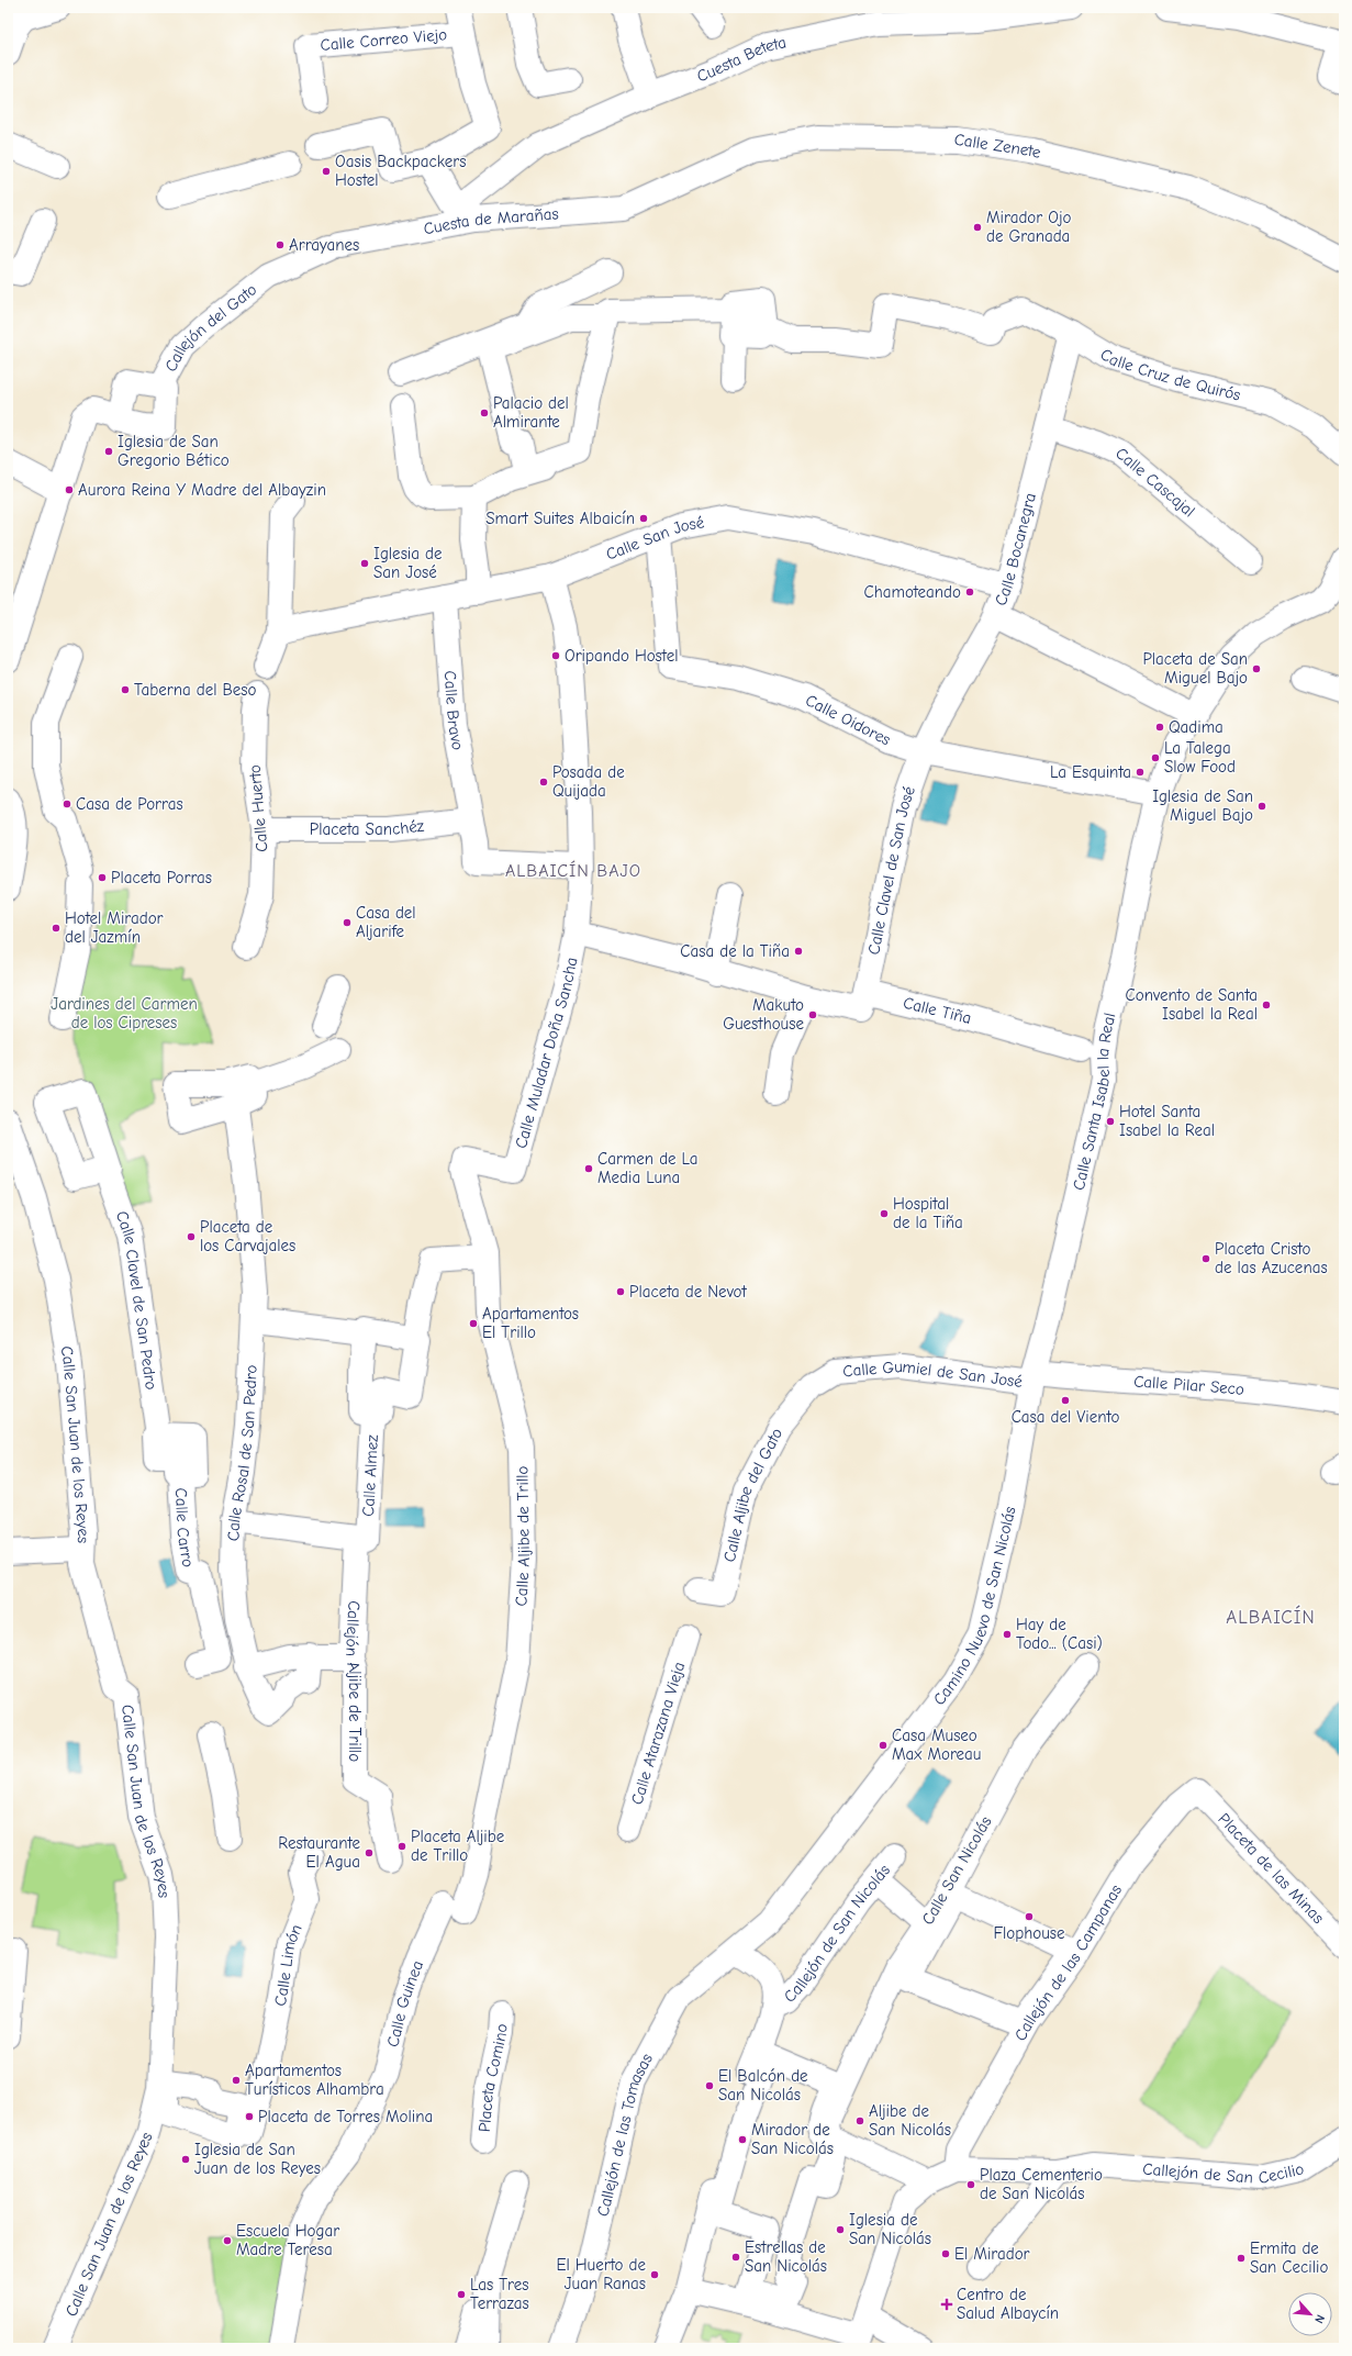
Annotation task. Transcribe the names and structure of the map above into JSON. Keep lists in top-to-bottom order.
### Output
{
  "streets": {
    "street": [
      "Calle Correo Viejo",
      "Cuesta Beteta",
      "Calle Zenete",
      "Cuesta de Marañas",
      "Callejón del Gato",
      "Calle Cruz de Quirós",
      "Calle Cascajal",
      "Calle San José",
      "Calle Bocanegra",
      "Calle Bravo",
      "Calle Oidores",
      "Calle Huerto",
      "Placeta Sanchéz",
      "Calle Clavel de San José",
      "Calle Tiña",
      "Calle Muladar Doña Sancha",
      "Calle Santa Isabel la Real",
      "Calle Clavel de San Pedro",
      "Calle Gumiel de San José",
      "Calle Pilar Seco",
      "Calle San Juan de los Reyes",
      "Calle Rosal de San Pedro",
      "Calle Almez",
      "Calle Aljibe del Gato",
      "Calle Carro",
      "Calle Aljibe de Trillo",
      "Camino Nuevo de San Nicolás",
      "Callejón Aljibe de Trillo",
      "Calle Atarazana Vieja",
      "Placeta de las Minas",
      "Calle San Nicolás",
      "Callejón de San Nicolás",
      "Callejón de las Campanas",
      "Calle Limón",
      "Calle Guinea",
      "Placeta Comino",
      "Callejón de las Tomasas",
      "Callejón de San Cecilio"
    ]
  },
  "crossings": [
    ["Cuesta Beteta", "Cuesta de Marañas"],
    ["Calle Zenete", "Cuesta de Marañas"],
    ["Cuesta de Marañas", "Callejón del Gato"],
    ["Calle Cruz de Quirós", "Calle Bocanegra"],
    ["Calle Cascajal", "Calle Bocanegra"],
    ["Calle San José", "Calle Bocanegra"],
    ["Calle San José", "Calle Bravo"],
    ["Calle San José", "Calle Oidores"],
    ["Calle San José", "Calle Muladar Doña Sancha"],
    ["Calle Bocanegra", "Calle Oidores"],
    ["Calle Bocanegra", "Calle Clavel de San José"],
    ["Calle Bravo", "Placeta Sanchéz"],
    ["Calle Bravo", "Calle Muladar Doña Sancha"],
    ["Calle Oidores", "Calle Clavel de San José"],
    ["Calle Oidores", "Calle Santa Isabel la Real"],
    ["Calle Huerto", "Placeta Sanchéz"],
    ["Calle Clavel de San José", "Calle Tiña"],
    ["Calle Muladar Doña Sancha", "Calle Aljibe de Trillo"],
    ["Calle Santa Isabel la Real", "Calle Gumiel de San José"],
    ["Calle Santa Isabel la Real", "Calle Pilar Seco"],
    ["Calle Santa Isabel la Real", "Camino Nuevo de San Nicolás"],
    ["Calle Clavel de San Pedro", "Calle Carro"],
    ["Calle Gumiel de San José", "Calle Pilar Seco"],
    ["Calle Gumiel de San José", "Calle Aljibe del Gato"],
    ["Calle Gumiel de San José", "Camino Nuevo de San Nicolás"],
    ["Calle Pilar Seco", "Camino Nuevo de San Nicolás"],
    ["Calle Almez", "Callejón Aljibe de Trillo"],
    ["Calle Aljibe de Trillo", "Calle Guinea"],
    ["Camino Nuevo de San Nicolás", "Callejón de las Tomasas"],
    ["Placeta de las Minas", "Callejón de las Campanas"],
    ["Calle San Nicolás", "Callejón de San Nicolás"]
  ],
  "districts": ["ALBAICÍN BAJO", "ALBAICÍN"],
  "parks": ["Jardines del Carmen de los Cipreses"],
  "places": {
    "other": [
      "Oasis Backpackers Hostel",
      "Mirador Ojo de Granada",
      "Arrayanes",
      "Palacio del Almirante",
      "Iglesia de San Gregorio Bético",
      "Aurora Reina Y Madre del Albayzin",
      "Smart Suites Albaicín",
      "Iglesia de San José",
      "Chamoteando",
      "Oripando Hostel",
      "Placeta de San Miguel Bajo",
      "Taberna del Beso",
      "Qadima",
      "La Talega Slow Food",
      "La Esquinta",
      "Posada de Quijada",
      "Casa de Porras",
      "Iglesia de San Miguel Bajo",
      "Placeta Porras",
      "Casa del Aljarife",
      "Hotel Mirador del Jazmín",
      "Casa de la Tiña",
      "Convento de Santa Isabel la Real",
      "Makuto Guesthouse",
      "Hotel Santa Isabel la Real",
      "Carmen de La Media Luna",
      "Hospital de la Tiña",
      "Placeta de los Carvajales",
      "Placeta Cristo de las Azucenas",
      "Placeta de Nevot",
      "Apartamentos El Trillo",
      "Casa del Viento",
      "Hay de Todo... (Casi)",
      "Casa Museo Max Moreau",
      "Placeta Aljibe de Trillo",
      "Restaurante El Agua",
      "Flophouse",
      "Apartamentos Turísticos Alhambra",
      "El Balcón de San Nicolás",
      "Placeta de Torres Molina",
      "Aljibe de San Nicolás",
      "Mirador de San Nicolás",
      "Iglesia de San Juan de los Reyes",
      "Plaza Cementerio de San Nicolás",
      "Iglesia de San Nicolás",
      "Escuela Hogar Madre Teresa",
      "El Mirador",
      "Estrellas de San Nicolás",
      "Ermita de San Cecilio",
      "El Huerto de Juan Ranas",
      "Las Tres Terrazas"
    ],
    "health": ["Centro de Salud Albaycín"]
  },
  "north": "bottom right"
}
